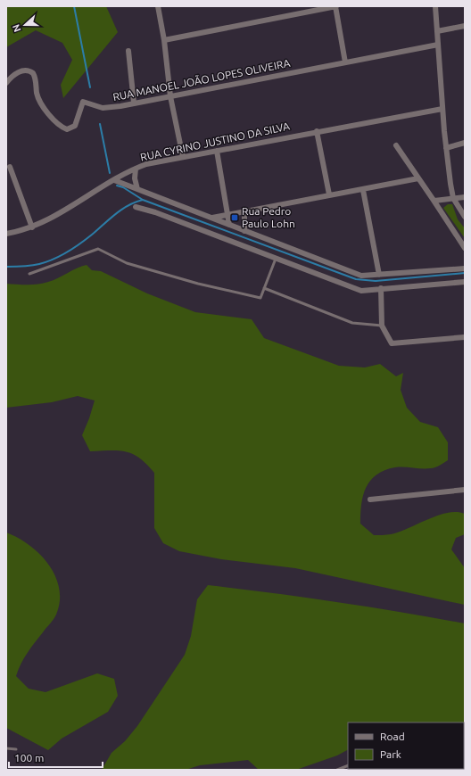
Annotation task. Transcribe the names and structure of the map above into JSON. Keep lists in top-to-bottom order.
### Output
{
  "streets": {
    "street": ["RUA MANOEL JOÃO LOPES OLIVEIRA", "RUA CYRINO JUSTINO DA SILVA"]
  },
  "places": {
    "transit": ["Rua Pedro Paulo Lohn"]
  },
  "legend": ["Road", "Park"],
  "scale_bar": "100 m",
  "north": "left"
}
